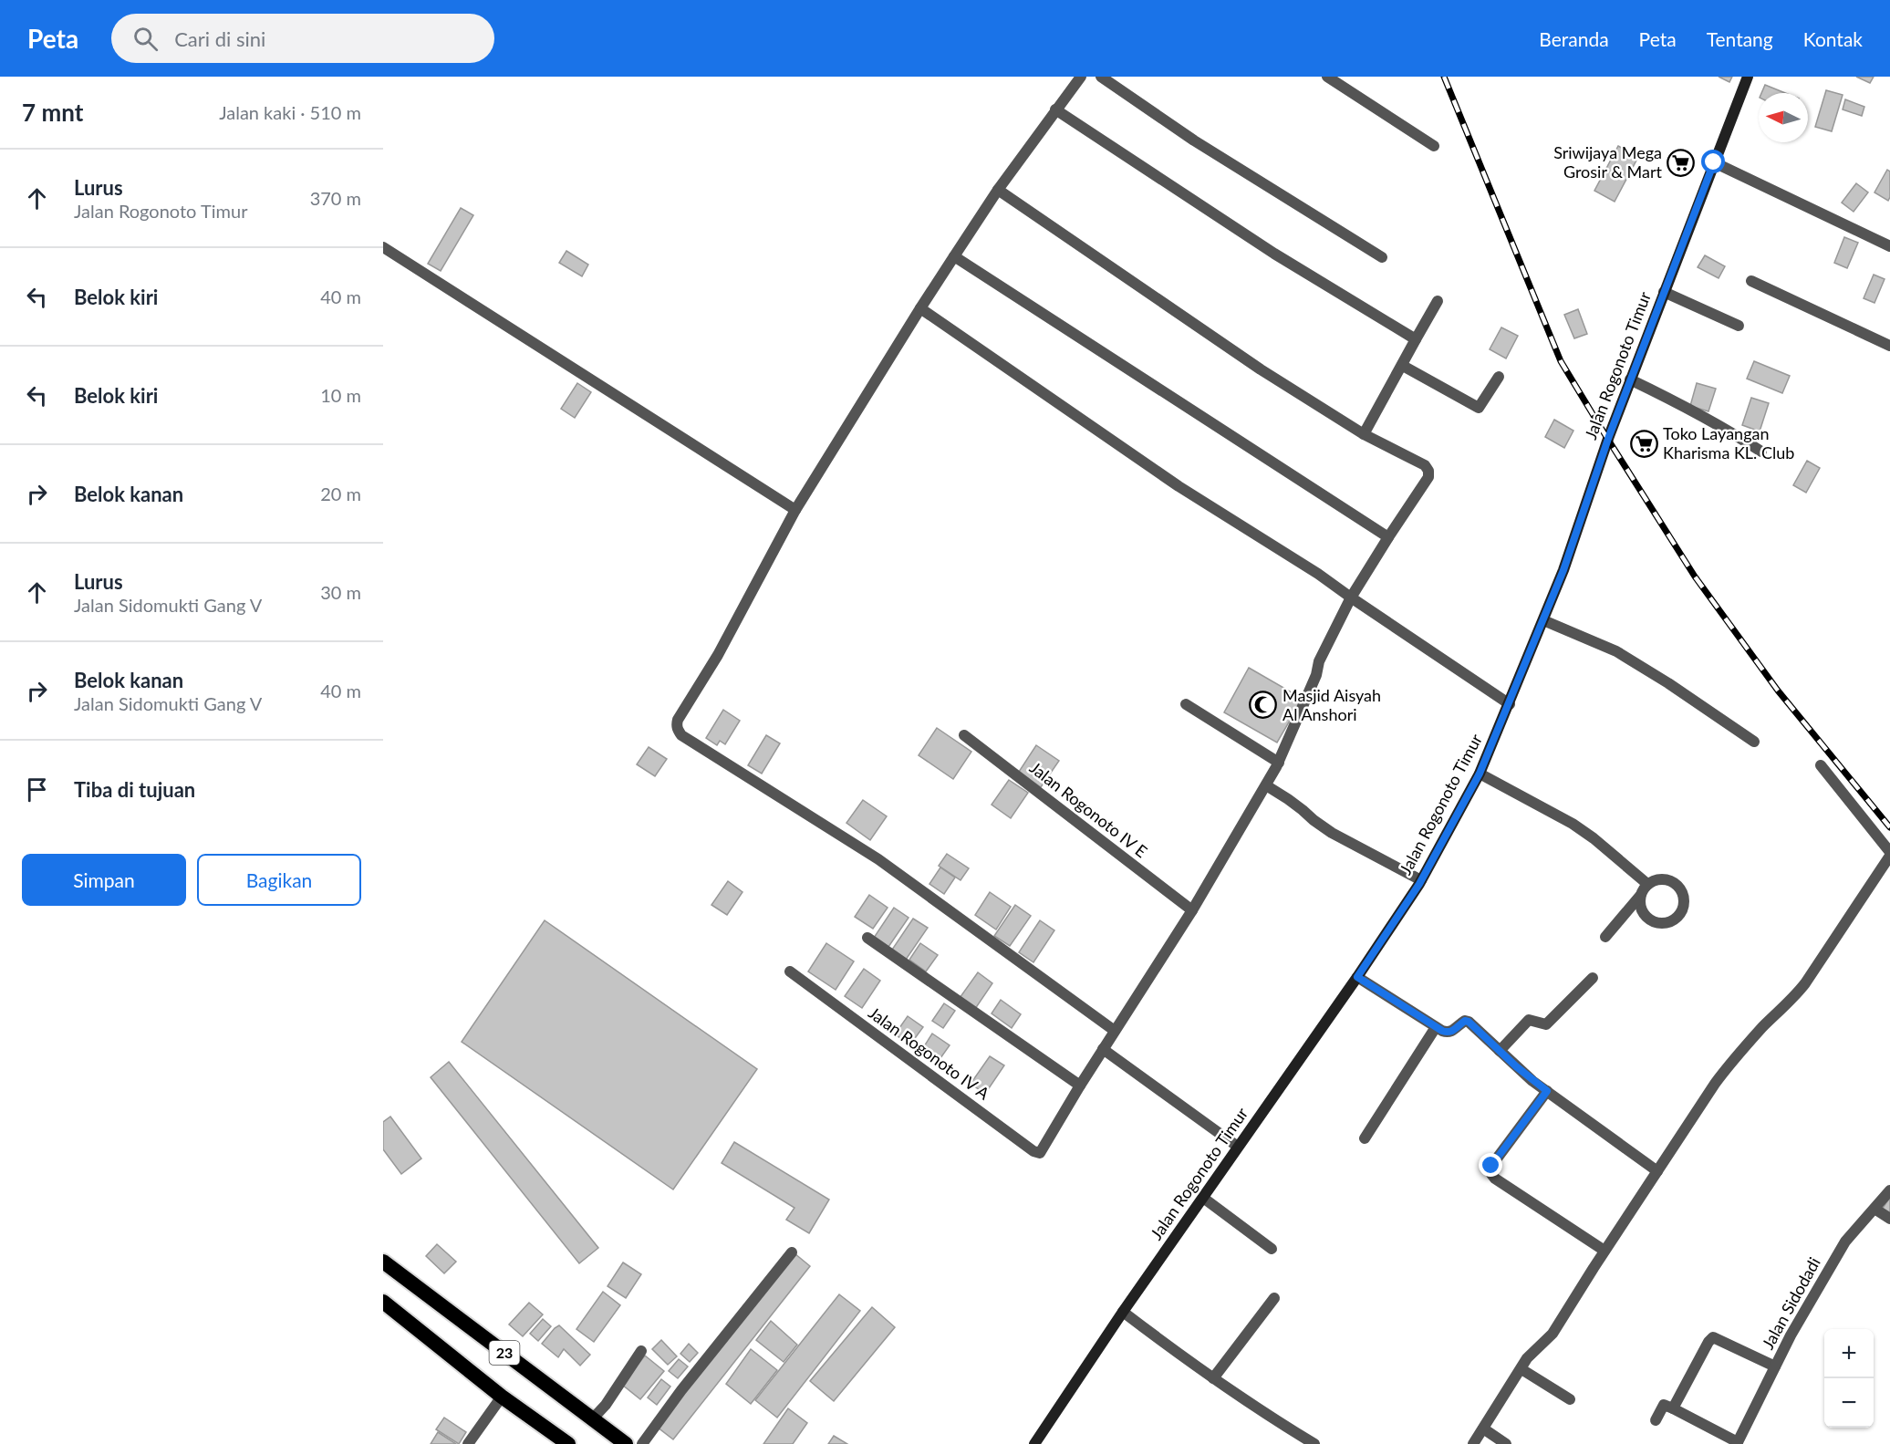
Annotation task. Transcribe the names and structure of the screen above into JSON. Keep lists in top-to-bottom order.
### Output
{
  "streets": {
    "highway": ["23"],
    "main road": ["Jalan Rogonoto Timur"],
    "street": ["Jalan Rogonoto IV E", "Jalan Rogonoto IV A", "Jalan Sidodadi"]
  },
  "places": {
    "supermarket": ["Sriwijaya Mega Grosir & Mart", "Toko Layangan Kharisma KL. Club"],
    "mosque": ["Masjid Aisyah Al Anshori"]
  },
  "north": "left",
  "page": {
    "header": "Peta",
    "search": "Cari di sini",
    "nav": [
      "Beranda",
      "Peta",
      "Tentang",
      "Kontak"
    ],
    "heading": ["7 mnt", "Jalan kaki · 510 m"],
    "list": [
      ["Lurus", "Jalan Rogonoto Timur", "370 m"],
      ["Belok kiri", "40 m"],
      ["Belok kiri", "10 m"],
      ["Belok kanan", "20 m"],
      ["Lurus", "Jalan Sidomukti Gang V", "30 m"],
      ["Belok kanan", "Jalan Sidomukti Gang V", "40 m"],
      "Tiba di tujuan"
    ],
    "buttons": ["Simpan", "Bagikan"],
    "map_buttons": ["+", "−"]
  }
}
